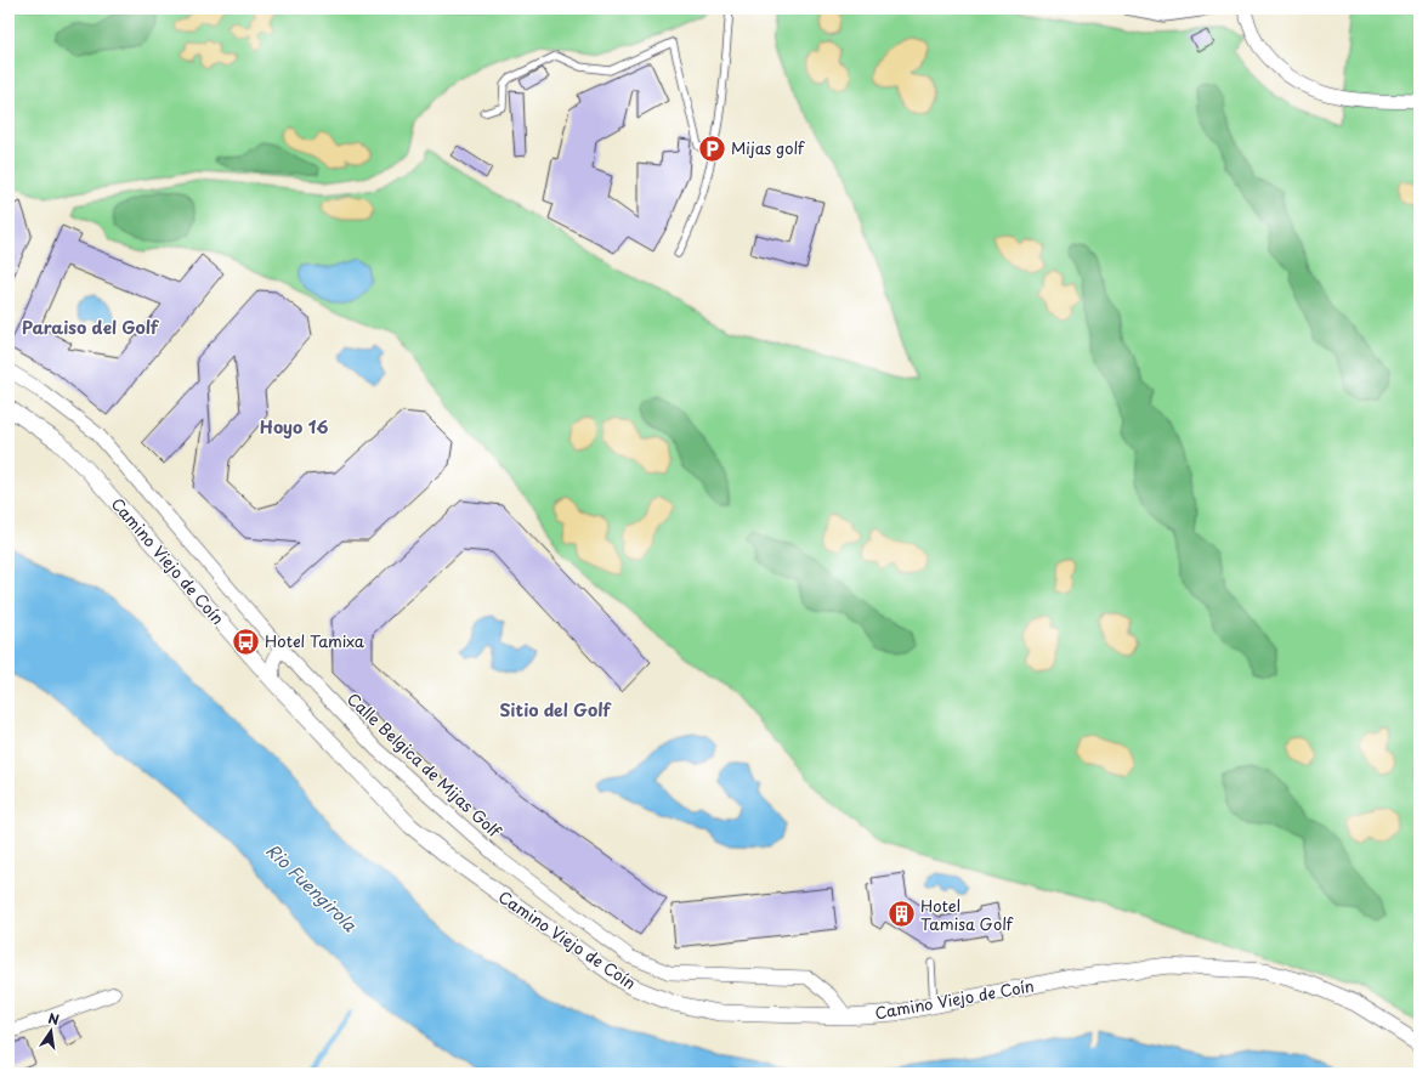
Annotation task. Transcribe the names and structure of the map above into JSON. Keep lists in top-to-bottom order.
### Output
{
  "streets": {
    "street": ["Camino Viejo de Coín", "Calle Belgica de Mijas Golf"]
  },
  "crossings": [
    ["Camino Viejo de Coín", "Calle Belgica de Mijas Golf"]
  ],
  "districts": ["Paraiso del Golf", "Hoyo 16", "Sitio del Golf"],
  "water": ["Rio Fuengirola"],
  "places": {
    "parking": ["Mijas golf"],
    "bus stop": ["Hotel Tamixa"],
    "building": ["Hotel Tamisa Golf"]
  },
  "north": "top"
}
